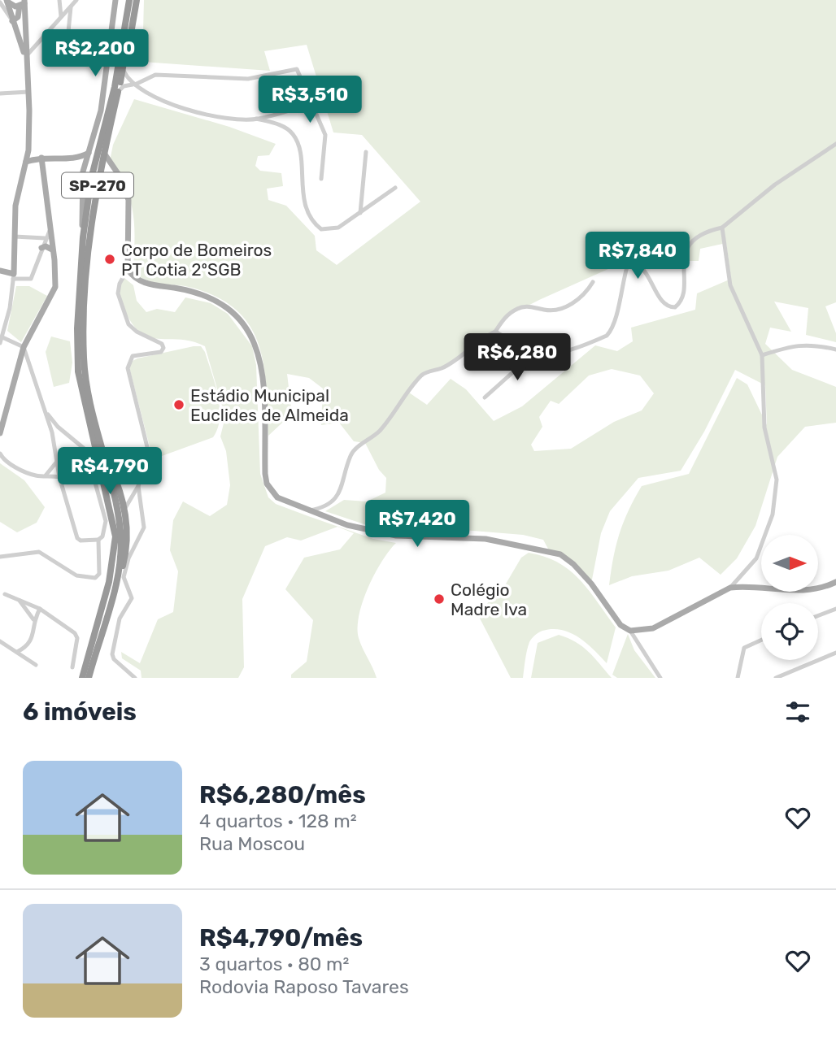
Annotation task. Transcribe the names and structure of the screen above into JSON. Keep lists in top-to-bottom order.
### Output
{
  "streets": {
    "highway": ["SP-270"]
  },
  "places": ["Corpo de Bomeiros PT Cotia 2ºSGB", "Estádio Municipal Euclides de Almeida", "Colégio Madre Iva"],
  "north": "right",
  "page": {
    "price": [
      "R$2,200",
      "R$3,510",
      "R$7,840",
      "R$6,280",
      "R$4,790",
      "R$7,420"
    ],
    "heading": "6 imóveis",
    "list": [
      {
        "name": "R$6,280/mês",
        "note": "4 quartos · 128 m² · Rua Moscou"
      },
      {
        "name": "R$4,790/mês",
        "note": "3 quartos · 80 m² · Rodovia Raposo Tavares"
      }
    ]
  }
}
